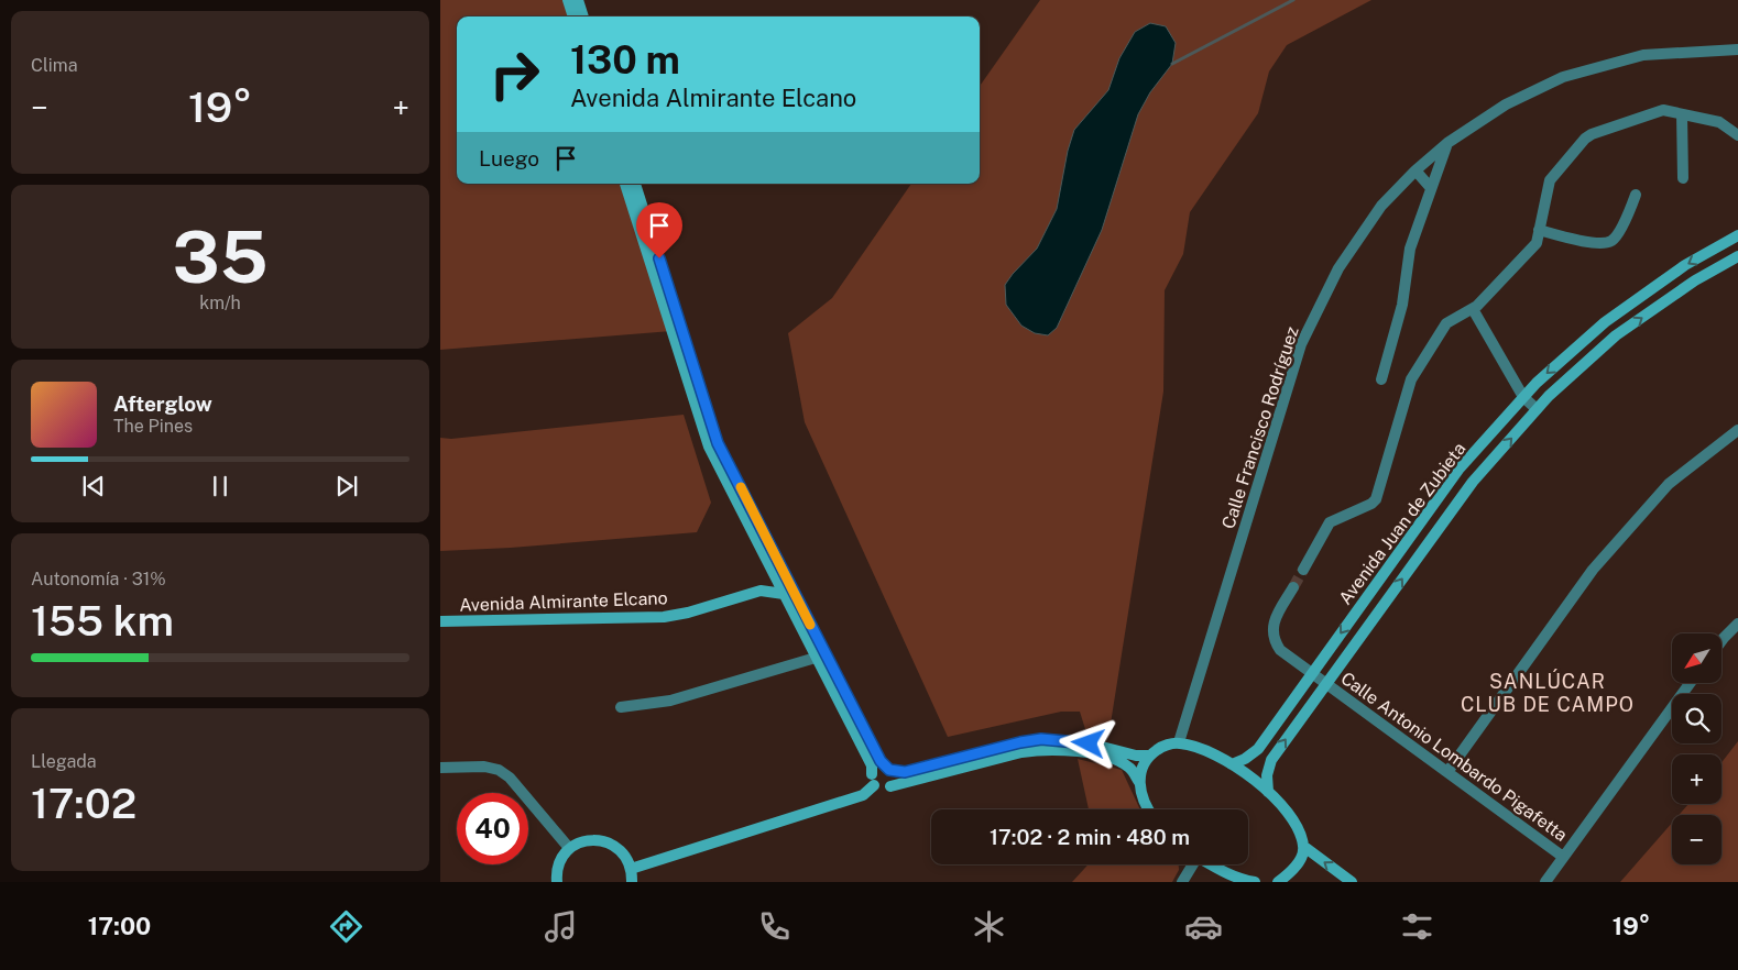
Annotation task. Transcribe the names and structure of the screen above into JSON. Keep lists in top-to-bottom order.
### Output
{
  "streets": {
    "street": [
      "Calle Francisco Rodríguez",
      "Avenida Juan de Zubieta",
      "Avenida Almirante Elcano",
      "Calle Antonio Lombardo Pigafetta"
    ]
  },
  "crossings": [
    ["Avenida Juan de Zubieta", "Calle Antonio Lombardo Pigafetta"]
  ],
  "districts": ["SANLÚCAR CLUB DE CAMPO"],
  "north": "bottom left",
  "page": {
    "tile": [
      "Clima",
      ["35", "km/h"],
      ["Autonomía · 31%", "155 km"],
      ["Llegada", "17:02"]
    ],
    "turn": ["130 m", "Avenida Almirante Elcano"],
    "heat": ["−", "19°", "+"],
    "then": "Luego",
    "song": ["Afterglow", "The Pines"],
    "map_buttons": ["+", "−"],
    "limit": "40",
    "trip": "17:02 · 2 min · 480 m",
    "tabs": ["17:00", "19°"]
  }
}
